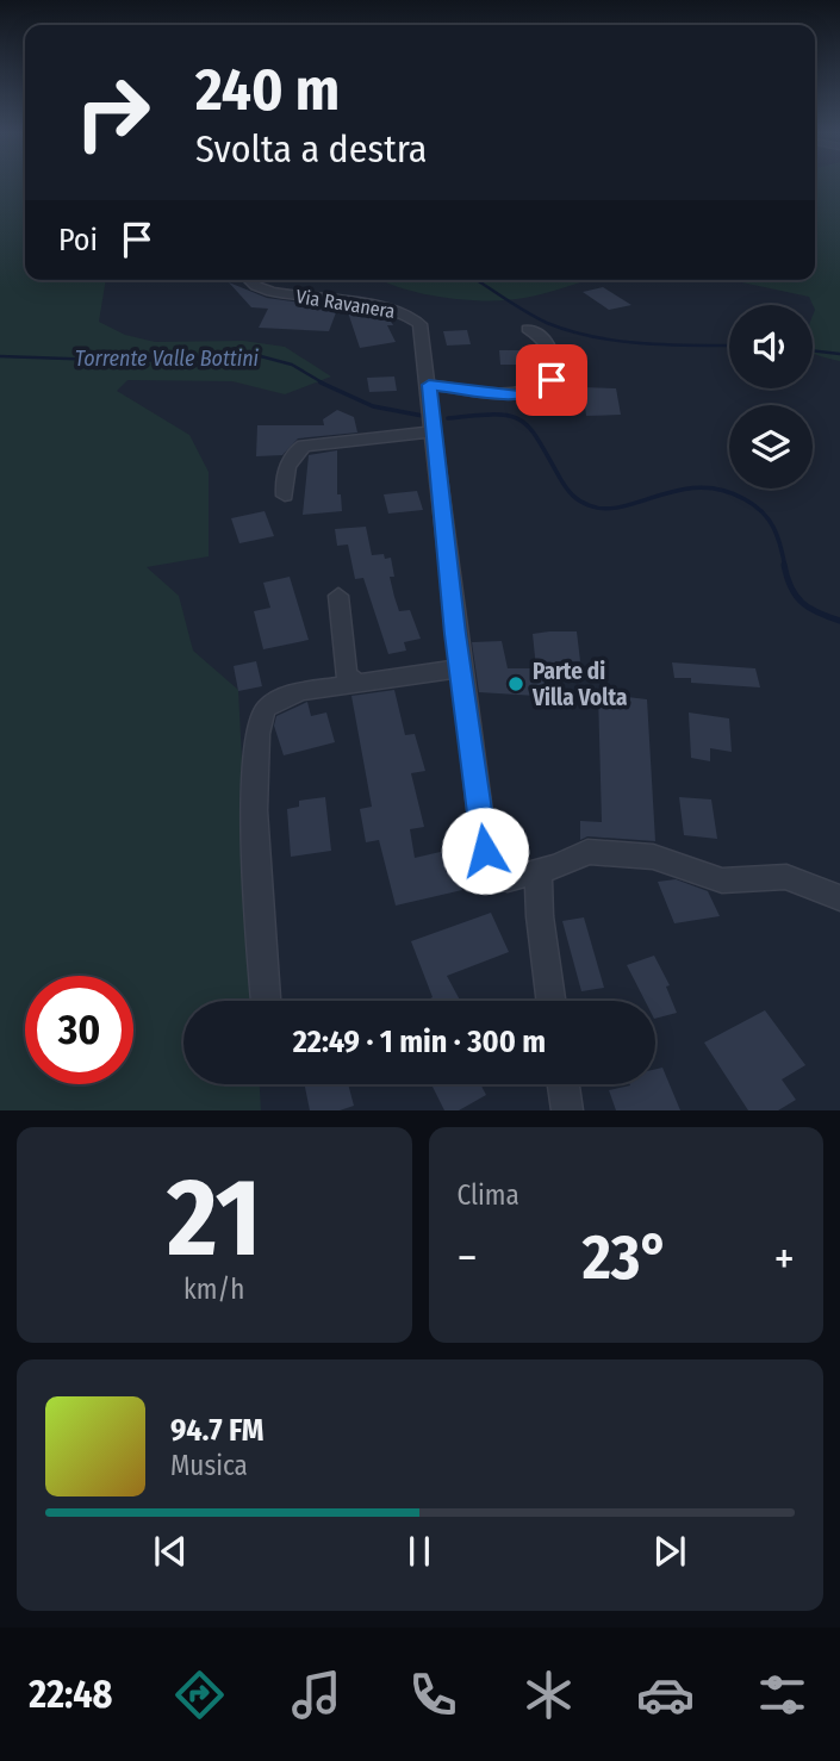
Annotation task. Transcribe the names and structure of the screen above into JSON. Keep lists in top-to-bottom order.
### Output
{
  "streets": {
    "street": ["Via Ravanera"]
  },
  "water": ["Torrente Valle Bottini"],
  "places": ["Parte di Villa Volta"],
  "page": {
    "turn": ["240 m", "Svolta a destra"],
    "then": "Poi",
    "limit": "30",
    "trip": "22:49 · 1 min · 300 m",
    "tile": [
      ["21", "km/h"],
      "Clima"
    ],
    "heat": ["−", "23°", "+"],
    "song": ["94.7 FM", "Musica"],
    "tabs": "22:48"
  }
}
